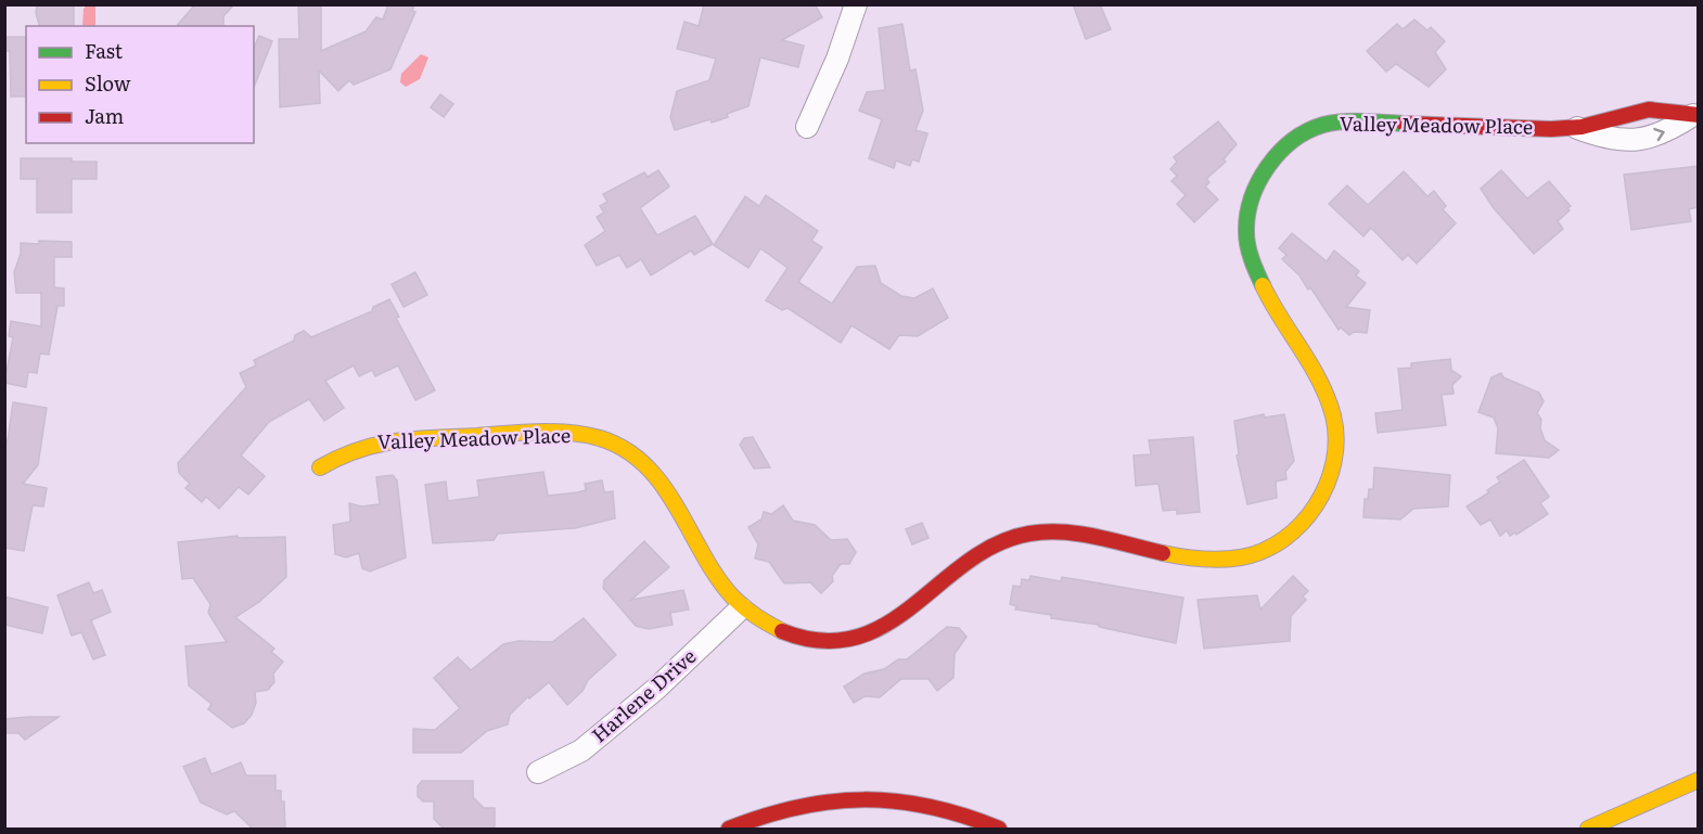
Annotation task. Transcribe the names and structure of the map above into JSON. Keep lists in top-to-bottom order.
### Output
{
  "streets": {
    "street": ["Valley Meadow Place", "Harlene Drive"]
  },
  "crossings": [
    ["Valley Meadow Place", "Harlene Drive"]
  ],
  "legend": ["Fast", "Slow", "Jam"]
}
